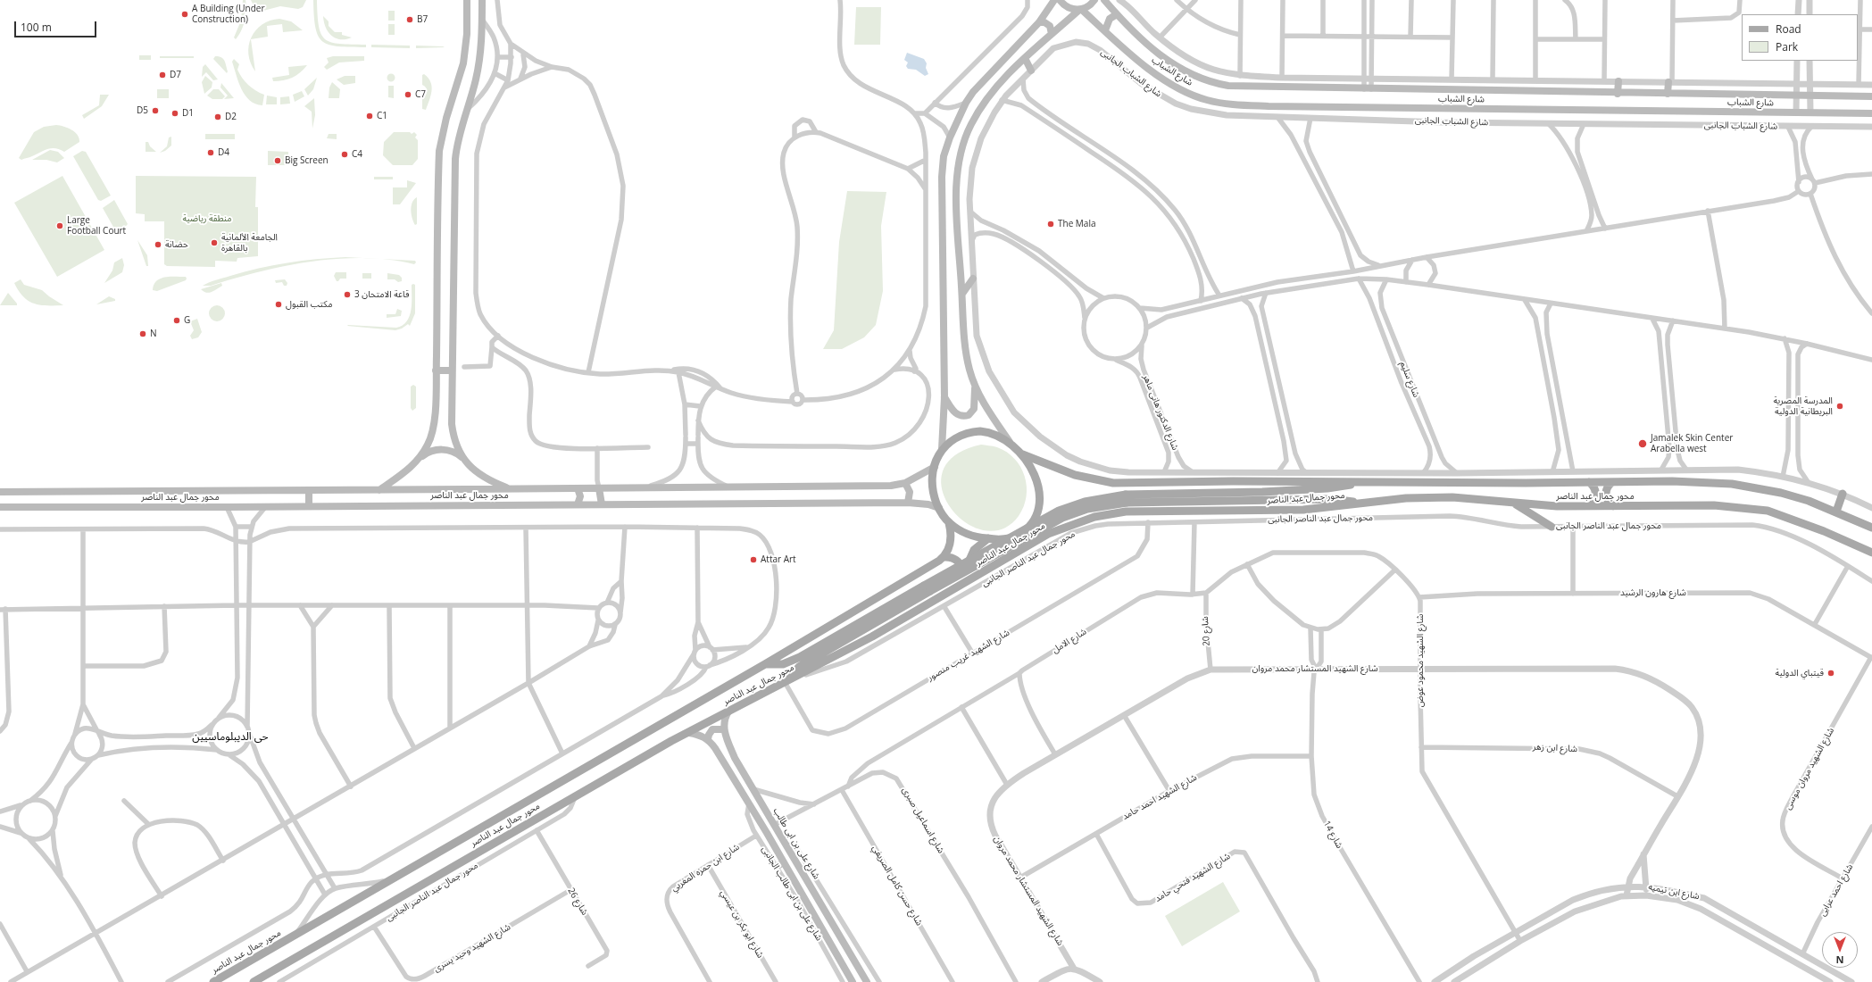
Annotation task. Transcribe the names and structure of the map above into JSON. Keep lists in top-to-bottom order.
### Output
{
  "streets": {
    "main road": ["شارع الشباب", "محور جمال عبد الناصر", "شارع على بن ابى طالب"],
    "street": [
      "شارع الشباب الجانبى",
      "شارع سليم",
      "شارع الدكتور هانى ماهر",
      "محور جمال عبد الناصر الجانبى",
      "شارع هارون الرشيد",
      "شارع 20",
      "شارع الامل",
      "شارع الشهيد غريب منصور",
      "شارع الشهيد محمود عوض",
      "شارع الشهيد المستشار محمد مروان",
      "شارع ابن زهر",
      "شارع الشهيد مروان موسى",
      "شارع الشهيد احمد حامد",
      "شارع اسماعيل صبرى",
      "شارع 14",
      "شارع ابن حمزه المغربي",
      "شارع الشهيد فتحي حامد",
      "شارع حسن كامل الصريفي",
      "شارع احمد عرابى",
      "شارع ابن تيميه",
      "شارع على بن ابى طالب الجانبى",
      "شارع 26",
      "شارع ابو بكر بن عيسي",
      "شارع الشهيد وحيد يسرى"
    ]
  },
  "crossings": [
    ["محور جمال عبد الناصر", "محور جمال عبد الناصر الجانبى"],
    ["محور جمال عبد الناصر", "شارع الشهيد غريب منصور"],
    ["محور جمال عبد الناصر الجانبى", "شارع الشهيد غريب منصور"],
    ["محور جمال عبد الناصر الجانبى", "شارع 26"],
    ["محور جمال عبد الناصر الجانبى", "شارع الشهيد وحيد يسرى"],
    ["شارع هارون الرشيد", "شارع الشهيد محمود عوض"],
    ["شارع هارون الرشيد", "شارع الشهيد مروان موسى"],
    ["شارع 20", "شارع الامل"],
    ["شارع 20", "شارع الشهيد المستشار محمد مروان"],
    ["شارع الامل", "شارع اسماعيل صبرى"],
    ["شارع الشهيد محمود عوض", "شارع الشهيد المستشار محمد مروان"],
    ["شارع الشهيد محمود عوض", "شارع ابن زهر"],
    ["شارع الشهيد محمود عوض", "شارع ابن تيميه"],
    ["شارع الشهيد المستشار محمد مروان", "شارع ابن زهر"],
    ["شارع الشهيد المستشار محمد مروان", "شارع الشهيد احمد حامد"],
    ["شارع الشهيد المستشار محمد مروان", "شارع 14"],
    ["شارع الشهيد المستشار محمد مروان", "شارع ابن تيميه"],
    ["شارع الشهيد مروان موسى", "شارع احمد عرابى"],
    ["شارع الشهيد احمد حامد", "شارع 14"],
    ["شارع الشهيد احمد حامد", "شارع الشهيد فتحي حامد"],
    ["شارع اسماعيل صبرى", "شارع على بن ابى طالب"],
    ["شارع اسماعيل صبرى", "شارع حسن كامل الصريفي"],
    ["شارع ابن حمزه المغربي", "شارع على بن ابى طالب الجانبى"],
    ["شارع ابن حمزه المغربي", "شارع ابو بكر بن عيسي"],
    ["شارع احمد عرابى", "شارع ابن تيميه"],
    ["شارع 26", "شارع الشهيد وحيد يسرى"]
  ],
  "districts": ["حى الديبلوماسيين"],
  "parks": ["منطقة رياضية"],
  "places": [
    "A Building (Under Construction)",
    "B7",
    "D7",
    "C7",
    "D5",
    "D1",
    "C1",
    "D2",
    "D4",
    "C4",
    "Big Screen",
    "The Mala",
    "Large Football Court",
    "الجامعة الألمانية بالقاهرة",
    "حضانة",
    "قاعة الامتحان 3",
    "مكتب القبول",
    "G",
    "N",
    "المدرسة المصرية البريطانية الدولية",
    "Jamalek Skin Center Arabella west",
    "Attar Art",
    "قيتباي الدولية"
  ],
  "legend": ["Road", "Park"],
  "scale_bar": "100 m",
  "north": "bottom"
}
